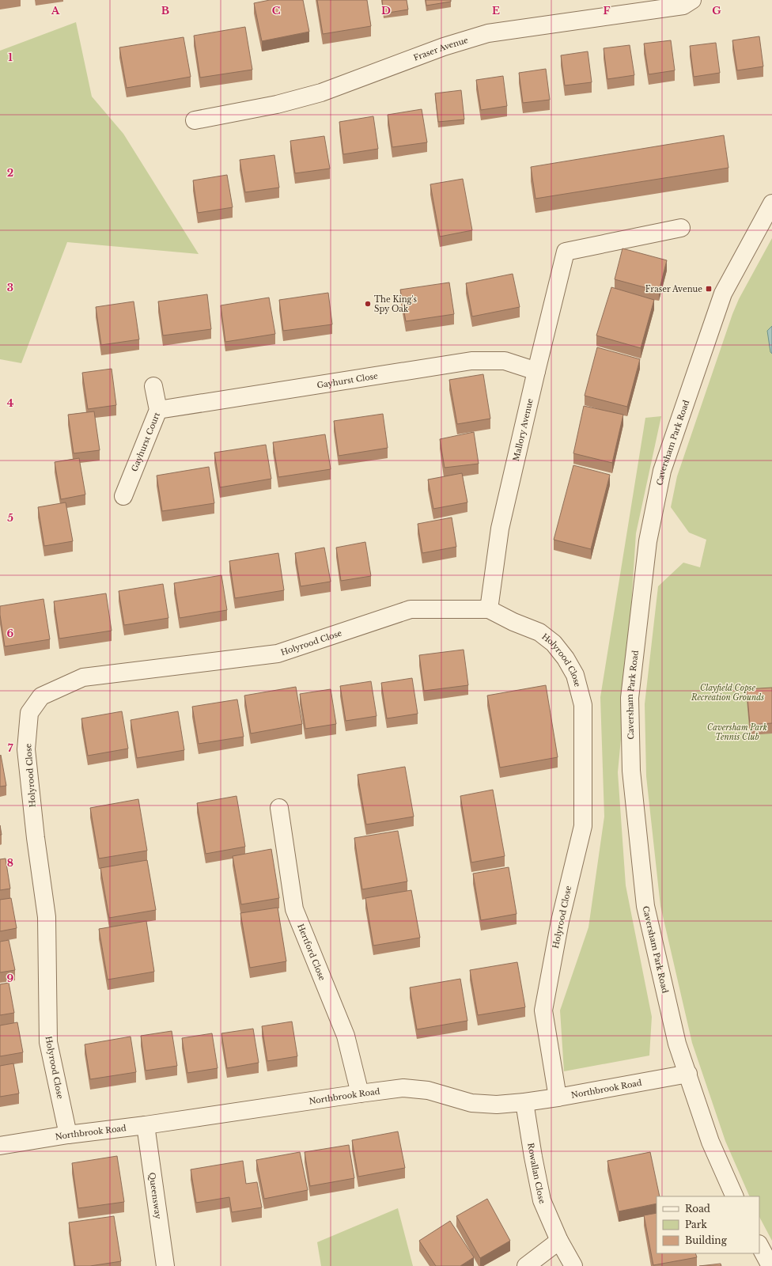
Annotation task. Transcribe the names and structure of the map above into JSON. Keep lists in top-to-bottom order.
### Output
{
  "streets": {
    "street": [
      "Fraser Avenue",
      "Gayhurst Close",
      "Mallory Avenue",
      "Gayhurst Court",
      "Caversham Park Road",
      "Holyrood Close",
      "Hertford Close",
      "Northbrook Road",
      "Rowallan Close",
      "Queensway"
    ]
  },
  "crossings": [
    ["Gayhurst Close", "Mallory Avenue"],
    ["Gayhurst Close", "Gayhurst Court"],
    ["Mallory Avenue", "Holyrood Close"],
    ["Caversham Park Road", "Northbrook Road"],
    ["Holyrood Close", "Northbrook Road"],
    ["Hertford Close", "Northbrook Road"],
    ["Northbrook Road", "Rowallan Close"],
    ["Northbrook Road", "Queensway"]
  ],
  "parks": ["Clayfield Copse Recreation Grounds", "Caversham Park Tennis Club"],
  "places": {
    "transit": ["Fraser Avenue"],
    "other": ["The King's Spy Oak"]
  },
  "legend": ["Road", "Park", "Building"],
  "grid": {
    "columns": [
      "A",
      "B",
      "C",
      "D",
      "E",
      "F",
      "G"
    ],
    "rows": [
      "1",
      "2",
      "3",
      "4",
      "5",
      "6",
      "7",
      "8",
      "9"
    ]
  }
}
